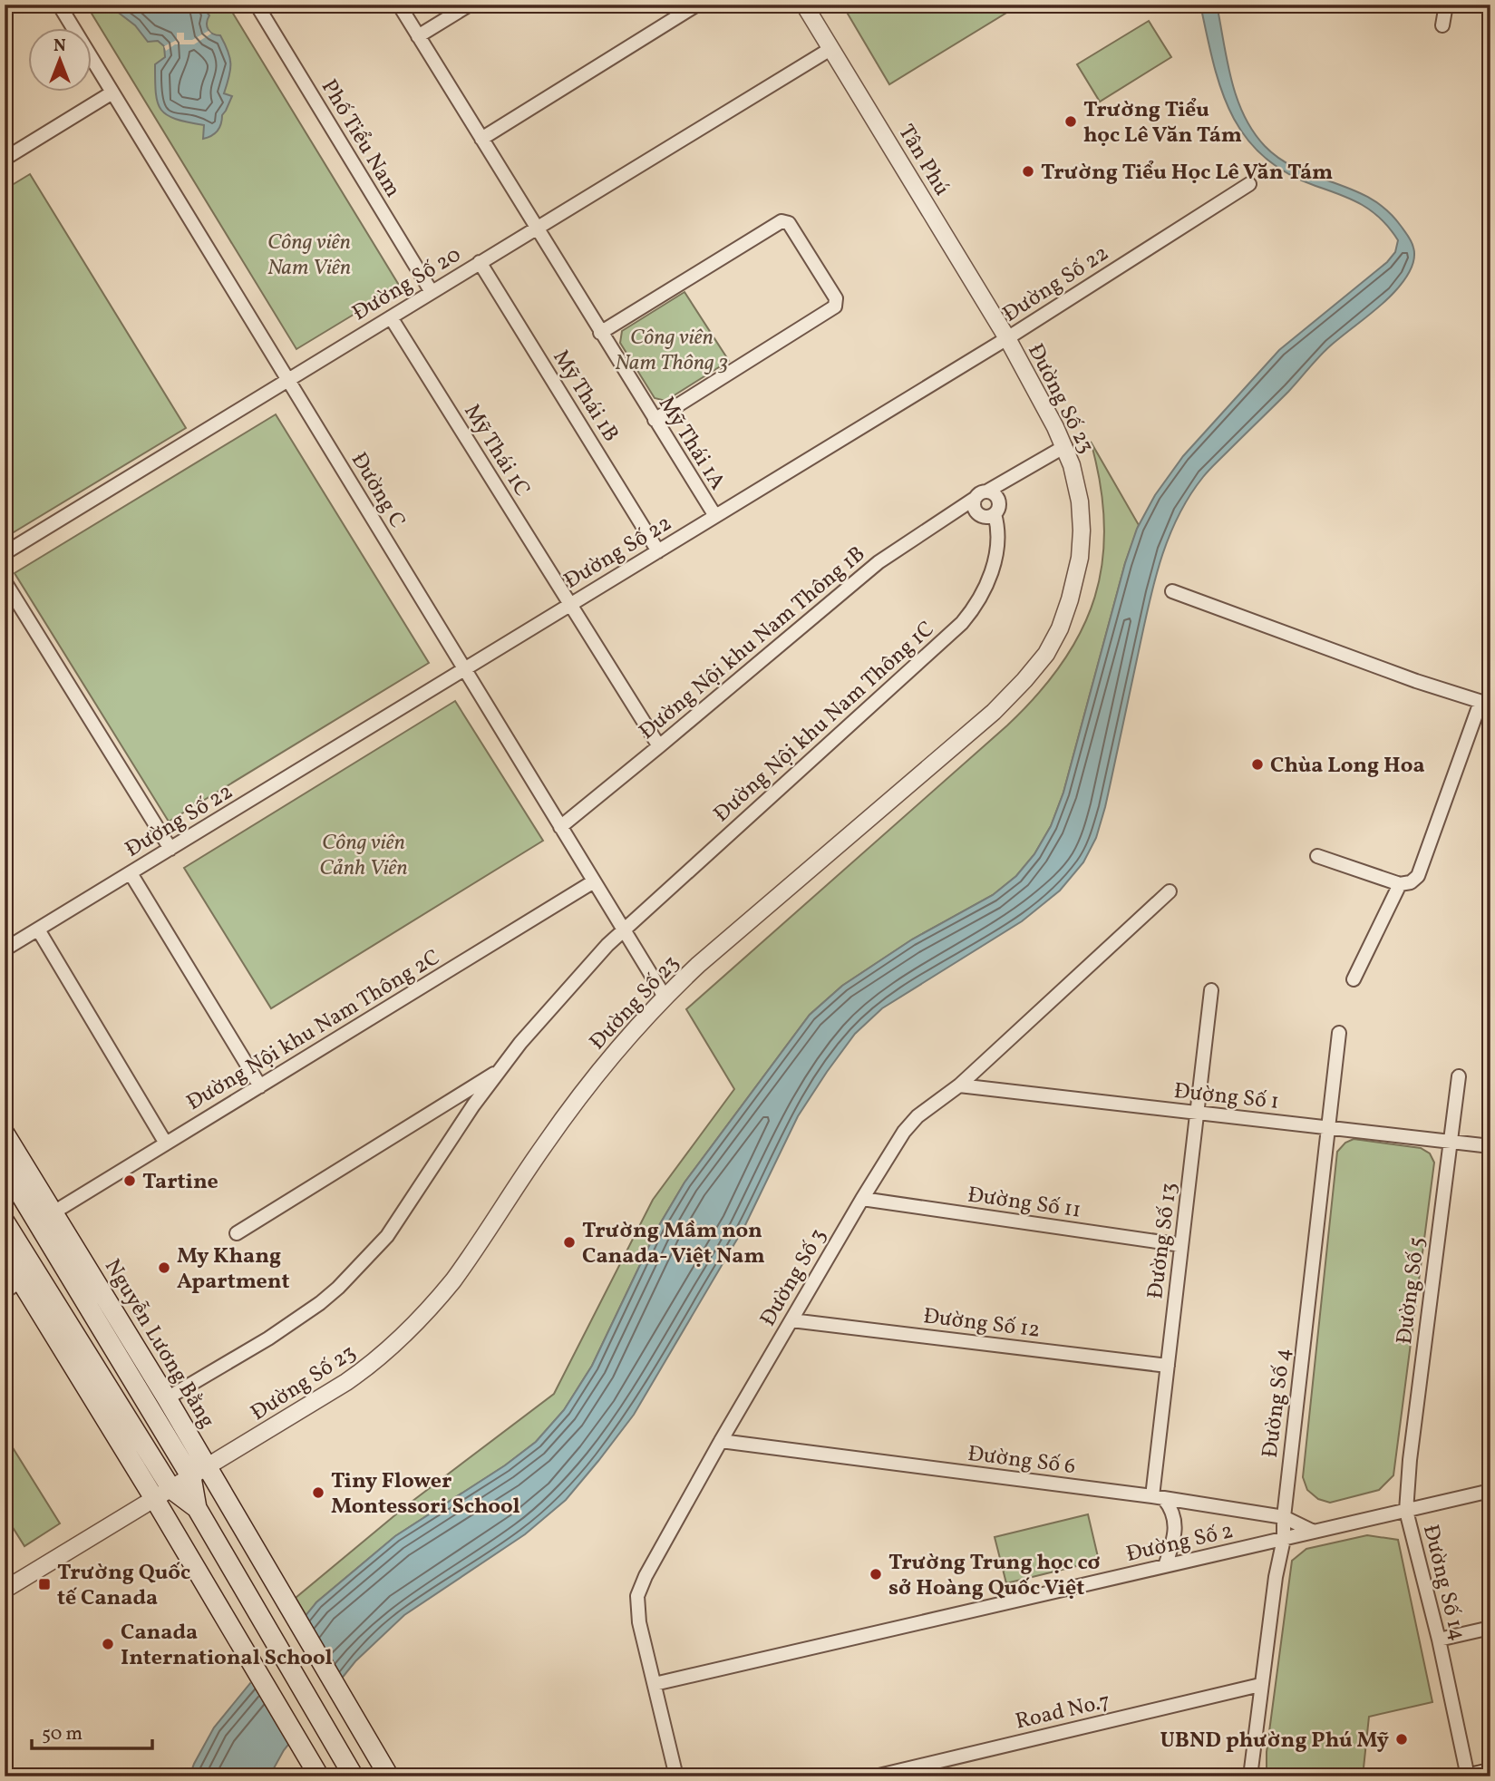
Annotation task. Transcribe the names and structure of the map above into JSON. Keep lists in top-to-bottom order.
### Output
{
  "streets": {
    "main road": ["Nguyễn Lương Bằng"],
    "street": [
      "Phố Tiểu Nam",
      "Tân Phú",
      "Đường Số 20",
      "Đường Số 22",
      "Mỹ Thái 1B",
      "Đường Số 23",
      "Mỹ Thái 1A",
      "Mỹ Thái 1C",
      "Đường C",
      "Đường Nội khu Nam Thông 1B",
      "Đường Nội khu Nam Thông 1C",
      "Đường Nội khu Nam Thông 2C",
      "Đường Số 1",
      "Đường Số 11",
      "Đường Số 13",
      "Đường Số 3",
      "Đường Số 5",
      "Đường Số 12",
      "Đường Số 4",
      "Đường Số 6",
      "Đường Số 2",
      "Đường Số 14",
      "Road No.7"
    ]
  },
  "crossings": [
    ["Phố Tiểu Nam", "Đường Số 20"],
    ["Tân Phú", "Đường Số 20"],
    ["Tân Phú", "Đường Số 22"],
    ["Tân Phú", "Đường Số 23"],
    ["Đường Số 20", "Mỹ Thái 1B"],
    ["Đường Số 20", "Mỹ Thái 1A"],
    ["Đường Số 20", "Mỹ Thái 1C"],
    ["Đường Số 20", "Đường C"],
    ["Đường Số 22", "Mỹ Thái 1B"],
    ["Đường Số 22", "Đường Số 23"],
    ["Đường Số 22", "Mỹ Thái 1A"],
    ["Đường Số 22", "Mỹ Thái 1C"],
    ["Đường Số 22", "Đường C"],
    ["Đường Số 23", "Đường C"],
    ["Đường Số 23", "Nguyễn Lương Bằng"],
    ["Mỹ Thái 1C", "Đường Nội khu Nam Thông 1B"],
    ["Đường C", "Đường Nội khu Nam Thông 1B"],
    ["Đường C", "Đường Nội khu Nam Thông 1C"],
    ["Đường C", "Đường Nội khu Nam Thông 2C"],
    ["Đường Nội khu Nam Thông 1B", "Đường Nội khu Nam Thông 1C"],
    ["Đường Nội khu Nam Thông 1C", "Nguyễn Lương Bằng"],
    ["Đường Nội khu Nam Thông 2C", "Nguyễn Lương Bằng"],
    ["Đường Số 1", "Đường Số 13"],
    ["Đường Số 1", "Đường Số 3"],
    ["Đường Số 1", "Đường Số 5"],
    ["Đường Số 1", "Đường Số 4"],
    ["Đường Số 11", "Đường Số 13"],
    ["Đường Số 11", "Đường Số 3"],
    ["Đường Số 13", "Đường Số 12"],
    ["Đường Số 13", "Đường Số 6"],
    ["Đường Số 3", "Đường Số 12"],
    ["Đường Số 3", "Đường Số 6"],
    ["Đường Số 3", "Đường Số 2"],
    ["Đường Số 5", "Đường Số 2"],
    ["Đường Số 5", "Đường Số 14"],
    ["Đường Số 4", "Đường Số 6"],
    ["Đường Số 4", "Đường Số 2"],
    ["Đường Số 4", "Road No.7"],
    ["Đường Số 6", "Đường Số 2"],
    ["Đường Số 2", "Đường Số 14"]
  ],
  "parks": ["Công viên Nam Viên", "Công viên Nam Thông 3", "Công viên Cảnh Viên"],
  "places": {
    "other": [
      "Trường Tiểu học Lê Văn Tám",
      "Trường Tiểu Học Lê Văn Tám",
      "Chùa Long Hoa",
      "Tartine",
      "Trường Mầm non Canada- Việt Nam",
      "My Khang Apartment",
      "Tiny Flower Montessori School",
      "Trường Trung học cơ sở Hoàng Quốc Việt",
      "Canada International School",
      "UBND phường Phú Mỹ"
    ],
    "transit": ["Trường Quốc tế Canada"]
  },
  "scale_bar": "50 m",
  "north": "top"
}
